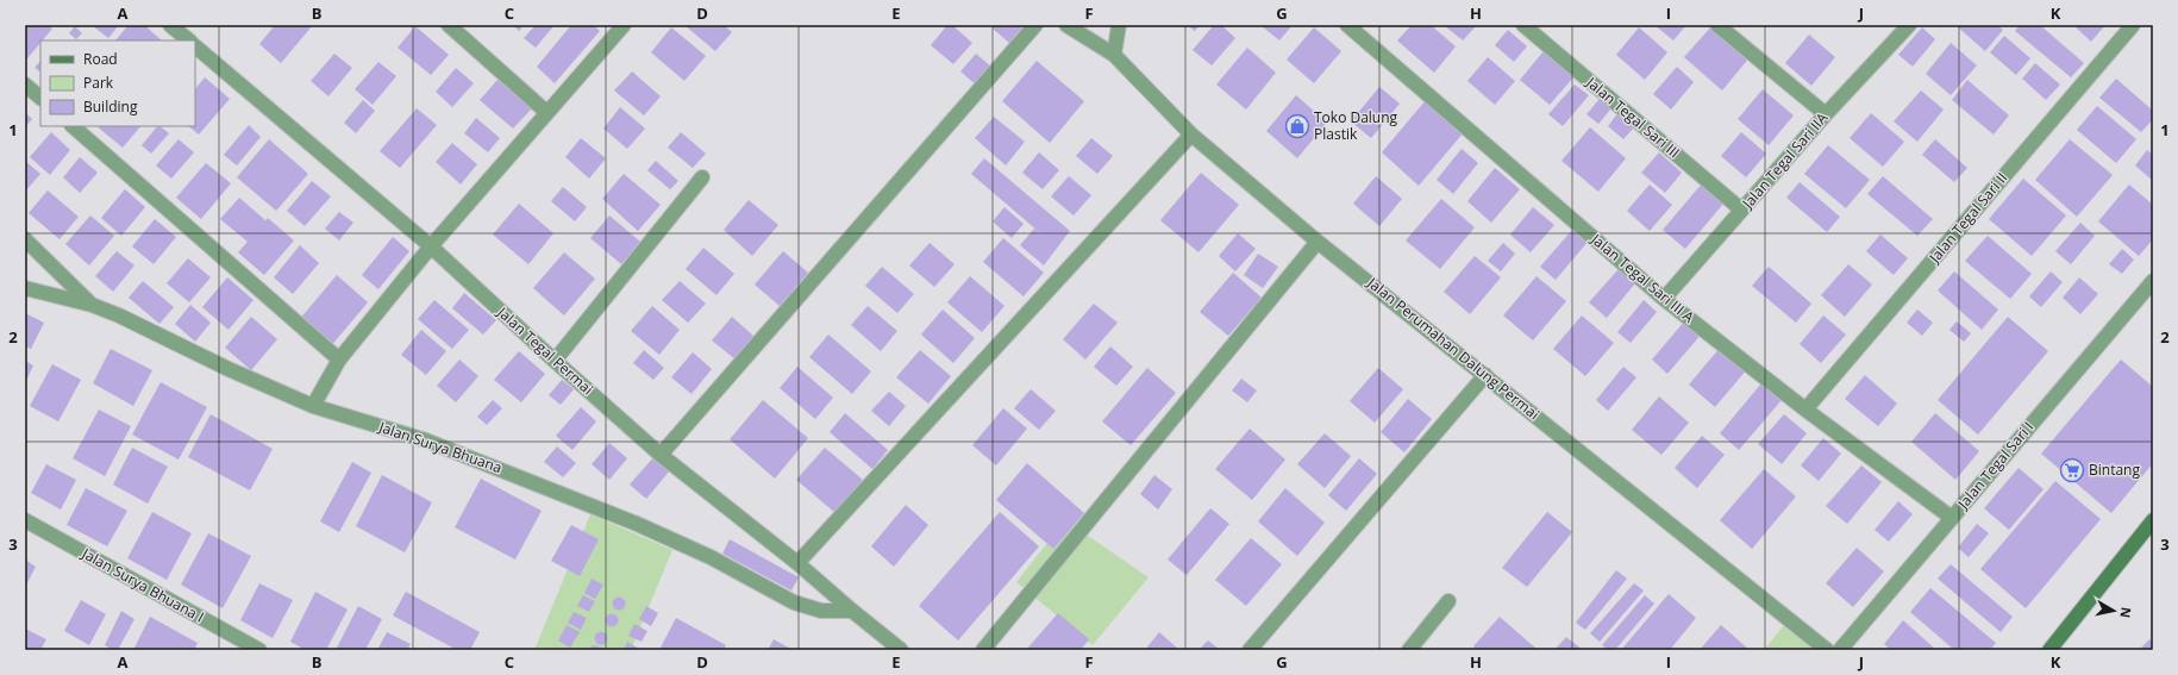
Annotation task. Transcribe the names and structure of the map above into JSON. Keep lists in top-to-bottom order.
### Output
{
  "streets": {
    "street": [
      "Jalan Tegal Sari III",
      "Jalan Tegal Sari IIA",
      "Jalan Tegal Sari II",
      "Jalan Tegal Sari III A",
      "Jalan Perumahan Dalung Permai",
      "Jalan Tegal Permai",
      "Jalan Surya Bhuana",
      "Jalan Tegal Sari I",
      "Jalan Surya Bhuana I"
    ]
  },
  "crossings": [
    ["Jalan Tegal Sari III", "Jalan Tegal Sari IIA"],
    ["Jalan Tegal Sari IIA", "Jalan Tegal Sari III A"],
    ["Jalan Tegal Sari II", "Jalan Tegal Sari III A"],
    ["Jalan Tegal Sari III A", "Jalan Tegal Sari I"],
    ["Jalan Tegal Permai", "Jalan Surya Bhuana"]
  ],
  "places": {
    "shop": ["Toko Dalung Plastik"],
    "supermarket": ["Bintang"]
  },
  "legend": ["Road", "Park", "Building"],
  "north": "right",
  "grid": {
    "columns": [
      "A",
      "B",
      "C",
      "D",
      "E",
      "F",
      "G",
      "H",
      "I",
      "J",
      "K"
    ],
    "rows": ["1", "2", "3"]
  }
}
